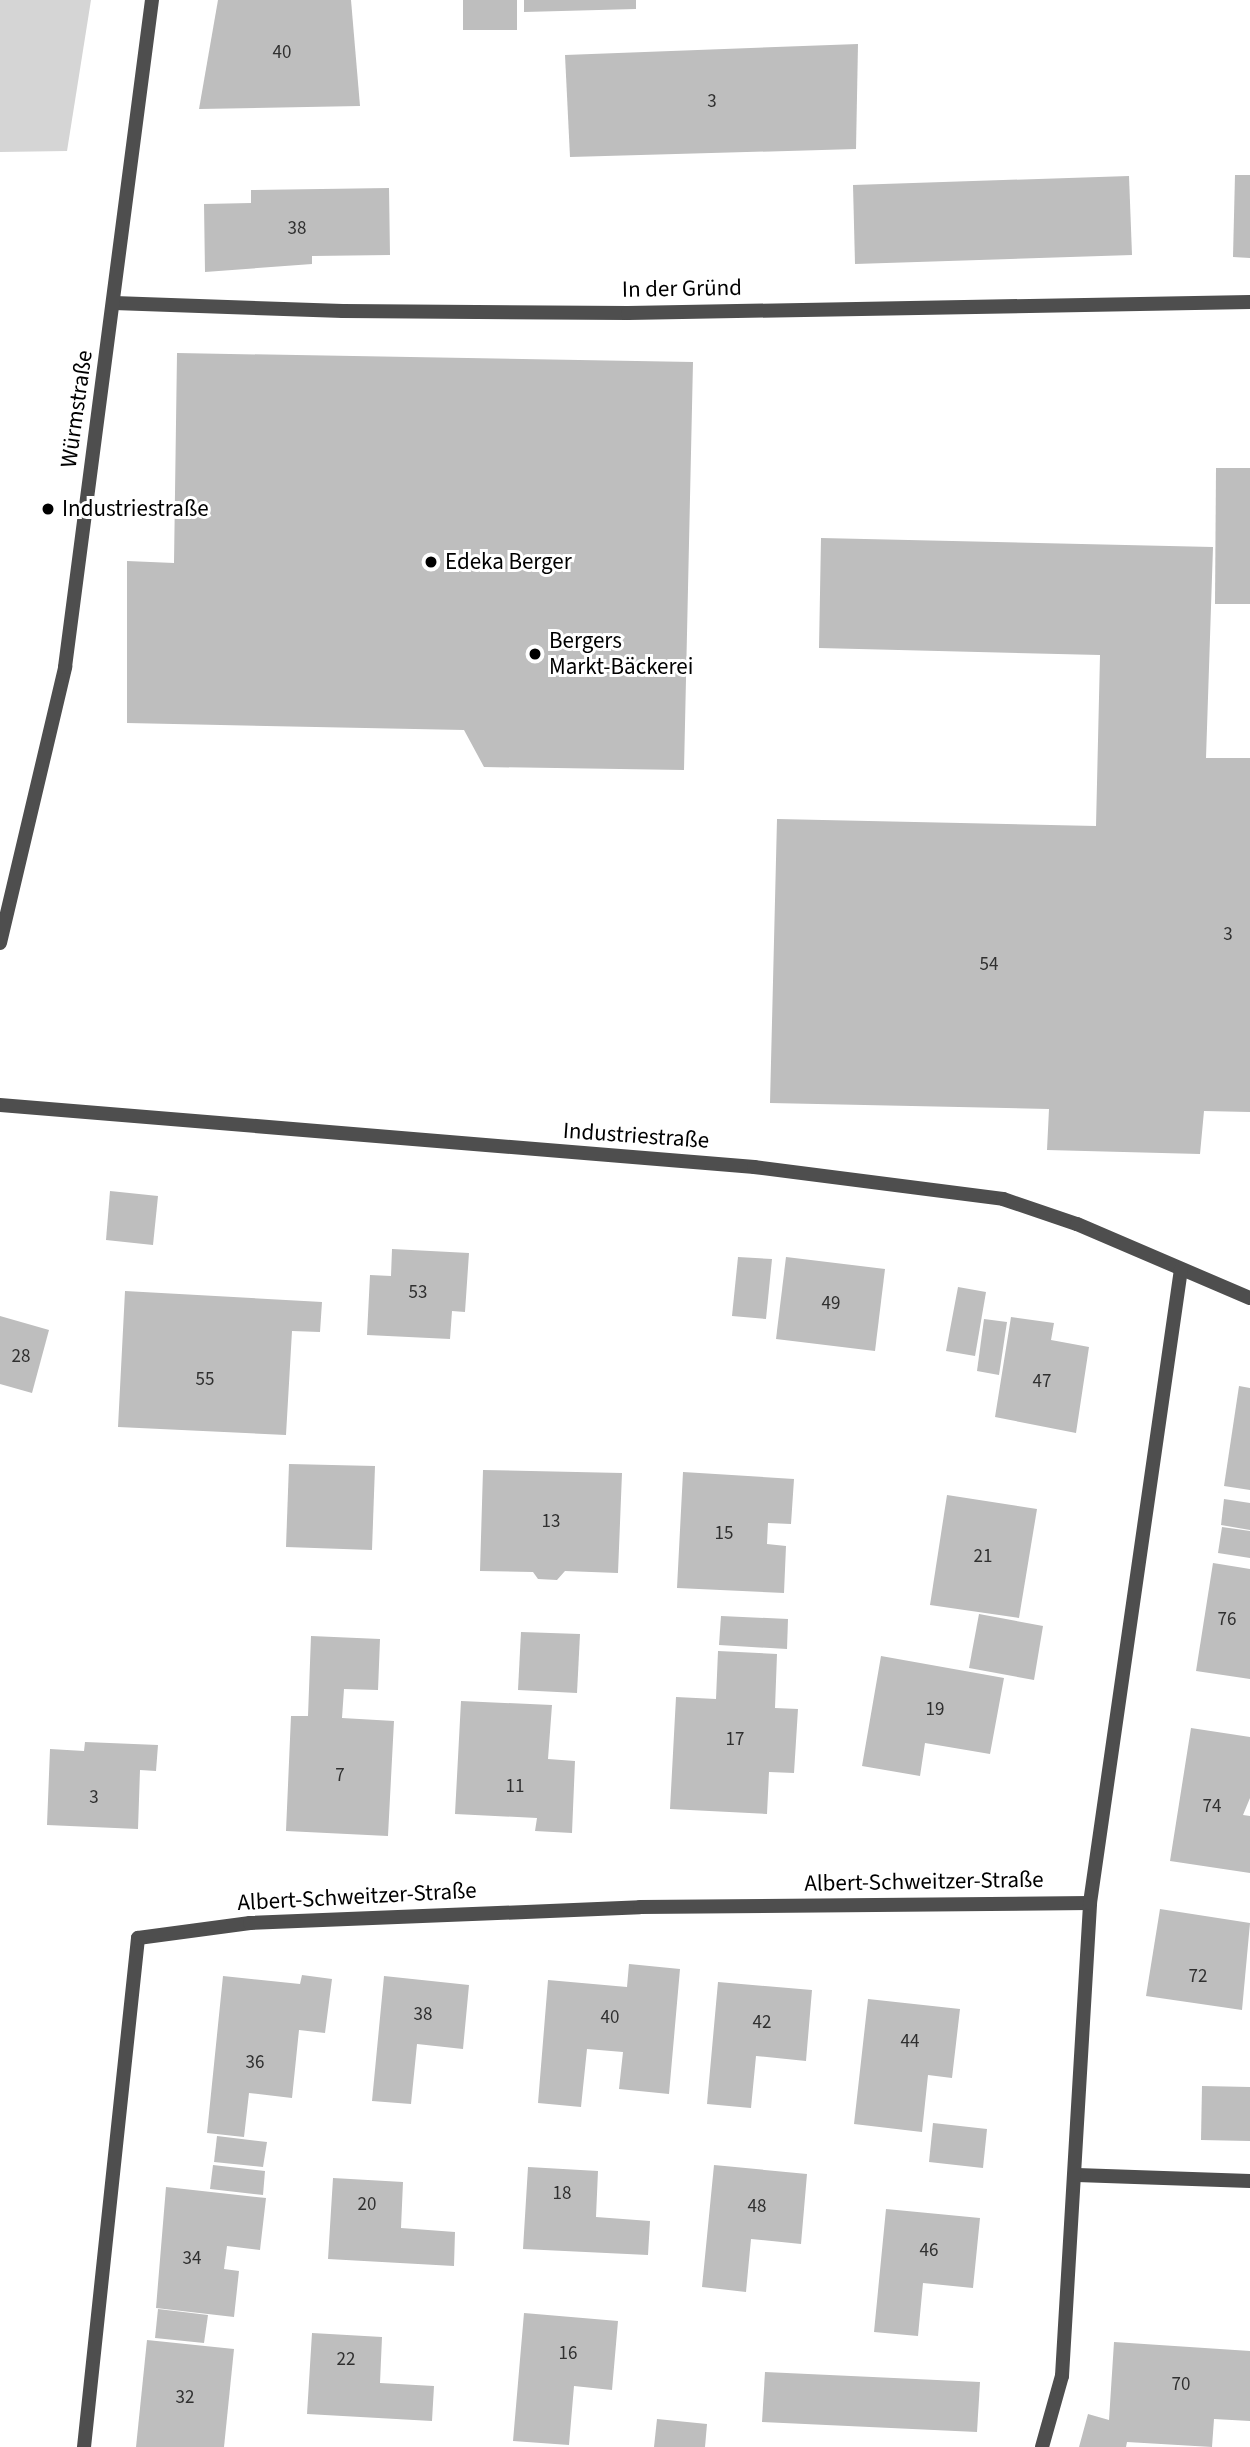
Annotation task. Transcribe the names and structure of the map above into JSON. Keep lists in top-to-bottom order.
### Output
{
  "streets": {
    "street": [
      "In der Gründ",
      "Würmstraße",
      "Industriestraße",
      "Albert-Schweitzer-Straße"
    ]
  },
  "crossings": [
    ["In der Gründ", "Würmstraße"]
  ],
  "places": ["Industriestraße", "Edeka Berger", "Bergers Markt-Bäckerei"],
  "house_numbers": [
    "40",
    "3",
    "38",
    "3",
    "54",
    "53",
    "49",
    "28",
    "55",
    "47",
    "13",
    "15",
    "21",
    "76",
    "19",
    "17",
    "7",
    "11",
    "3",
    "74",
    "72",
    "38",
    "40",
    "42",
    "44",
    "36",
    "18",
    "20",
    "48",
    "46",
    "34",
    "16",
    "22",
    "70",
    "32"
  ]
}
